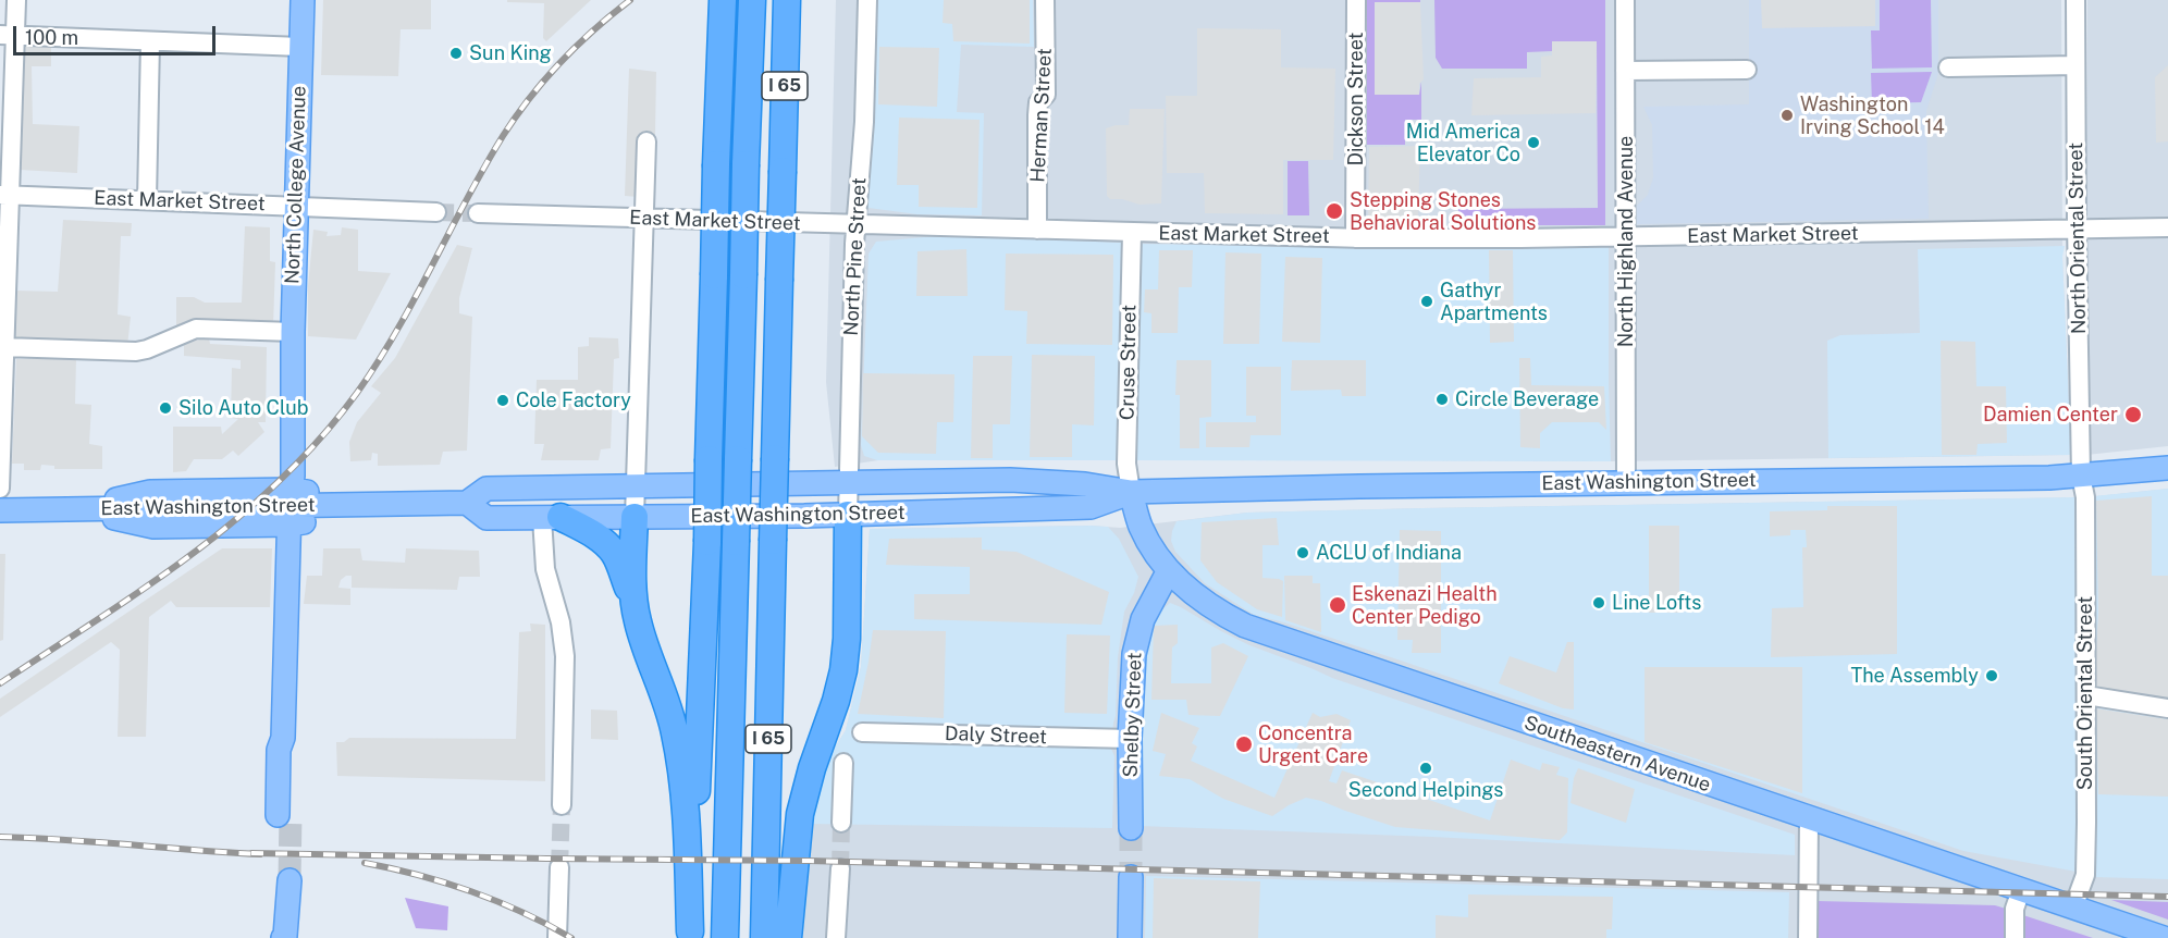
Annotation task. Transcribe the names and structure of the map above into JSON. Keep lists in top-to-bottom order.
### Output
{
  "streets": {
    "highway": ["I 65"],
    "main road": [
      "North College Avenue",
      "East Washington Street",
      "Shelby Street",
      "Southeastern Avenue"
    ],
    "street": [
      "Dickson Street",
      "Herman Street",
      "East Market Street",
      "North Oriental Street",
      "North Highland Avenue",
      "North Pine Street",
      "Cruse Street",
      "South Oriental Street",
      "Daly Street"
    ]
  },
  "crossings": [
    ["Dickson Street", "East Market Street"],
    ["Herman Street", "East Market Street"],
    ["North College Avenue", "East Market Street"],
    ["North College Avenue", "East Washington Street"],
    ["East Market Street", "North Oriental Street"],
    ["East Market Street", "North Highland Avenue"],
    ["East Market Street", "North Pine Street"],
    ["East Market Street", "Cruse Street"],
    ["North Oriental Street", "East Washington Street"],
    ["North Oriental Street", "South Oriental Street"],
    ["North Highland Avenue", "East Washington Street"],
    ["North Pine Street", "East Washington Street"],
    ["Cruse Street", "East Washington Street"],
    ["Cruse Street", "Southeastern Avenue"],
    ["East Washington Street", "South Oriental Street"],
    ["East Washington Street", "Southeastern Avenue"],
    ["South Oriental Street", "Southeastern Avenue"],
    ["Shelby Street", "Daly Street"],
    ["Shelby Street", "Southeastern Avenue"]
  ],
  "places": [
    "Sun King",
    "Washington Irving School 14",
    "Mid America Elevator Co",
    "Stepping Stones Behavioral Solutions",
    "Gathyr Apartments",
    "Circle Beverage",
    "Cole Factory",
    "Silo Auto Club",
    "Damien Center",
    "ACLU of Indiana",
    "Line Lofts",
    "Eskenazi Health Center Pedigo",
    "The Assembly",
    "Concentra Urgent Care",
    "Second Helpings"
  ],
  "scale_bar": "100 m"
}
